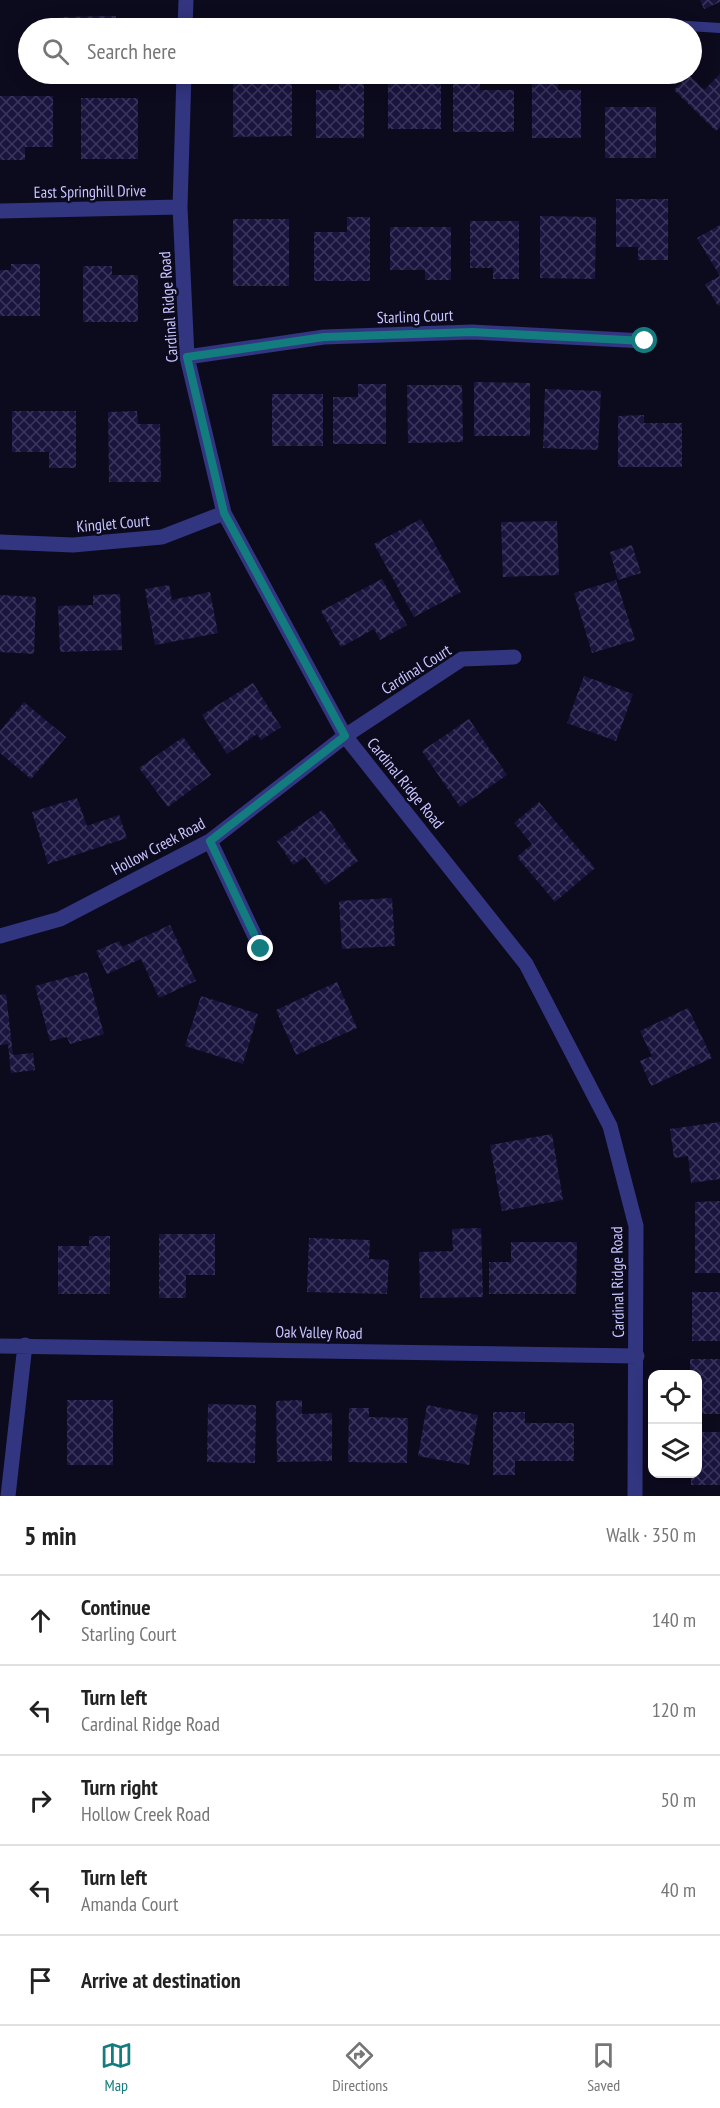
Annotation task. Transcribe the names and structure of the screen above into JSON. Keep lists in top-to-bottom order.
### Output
{
  "streets": {
    "street": [
      "East Springhill Drive",
      "Cardinal Ridge Road",
      "Starling Court",
      "Kinglet Court",
      "Cardinal Court",
      "Hollow Creek Road",
      "Oak Valley Road"
    ]
  },
  "crossings": [
    ["East Springhill Drive", "Cardinal Ridge Road"],
    ["Cardinal Ridge Road", "Starling Court"],
    ["Cardinal Ridge Road", "Kinglet Court"],
    ["Cardinal Ridge Road", "Cardinal Court"],
    ["Cardinal Ridge Road", "Hollow Creek Road"],
    ["Cardinal Ridge Road", "Oak Valley Road"],
    ["Cardinal Court", "Hollow Creek Road"]
  ],
  "page": {
    "search": "Search here",
    "heading": ["5 min", "Walk · 350 m"],
    "list": [
      ["Continue", "Starling Court", "140 m"],
      ["Turn left", "Cardinal Ridge Road", "120 m"],
      ["Turn right", "Hollow Creek Road", "50 m"],
      ["Turn left", "Amanda Court", "40 m"],
      "Arrive at destination"
    ],
    "nav": ["Map", "Directions", "Saved"]
  }
}
